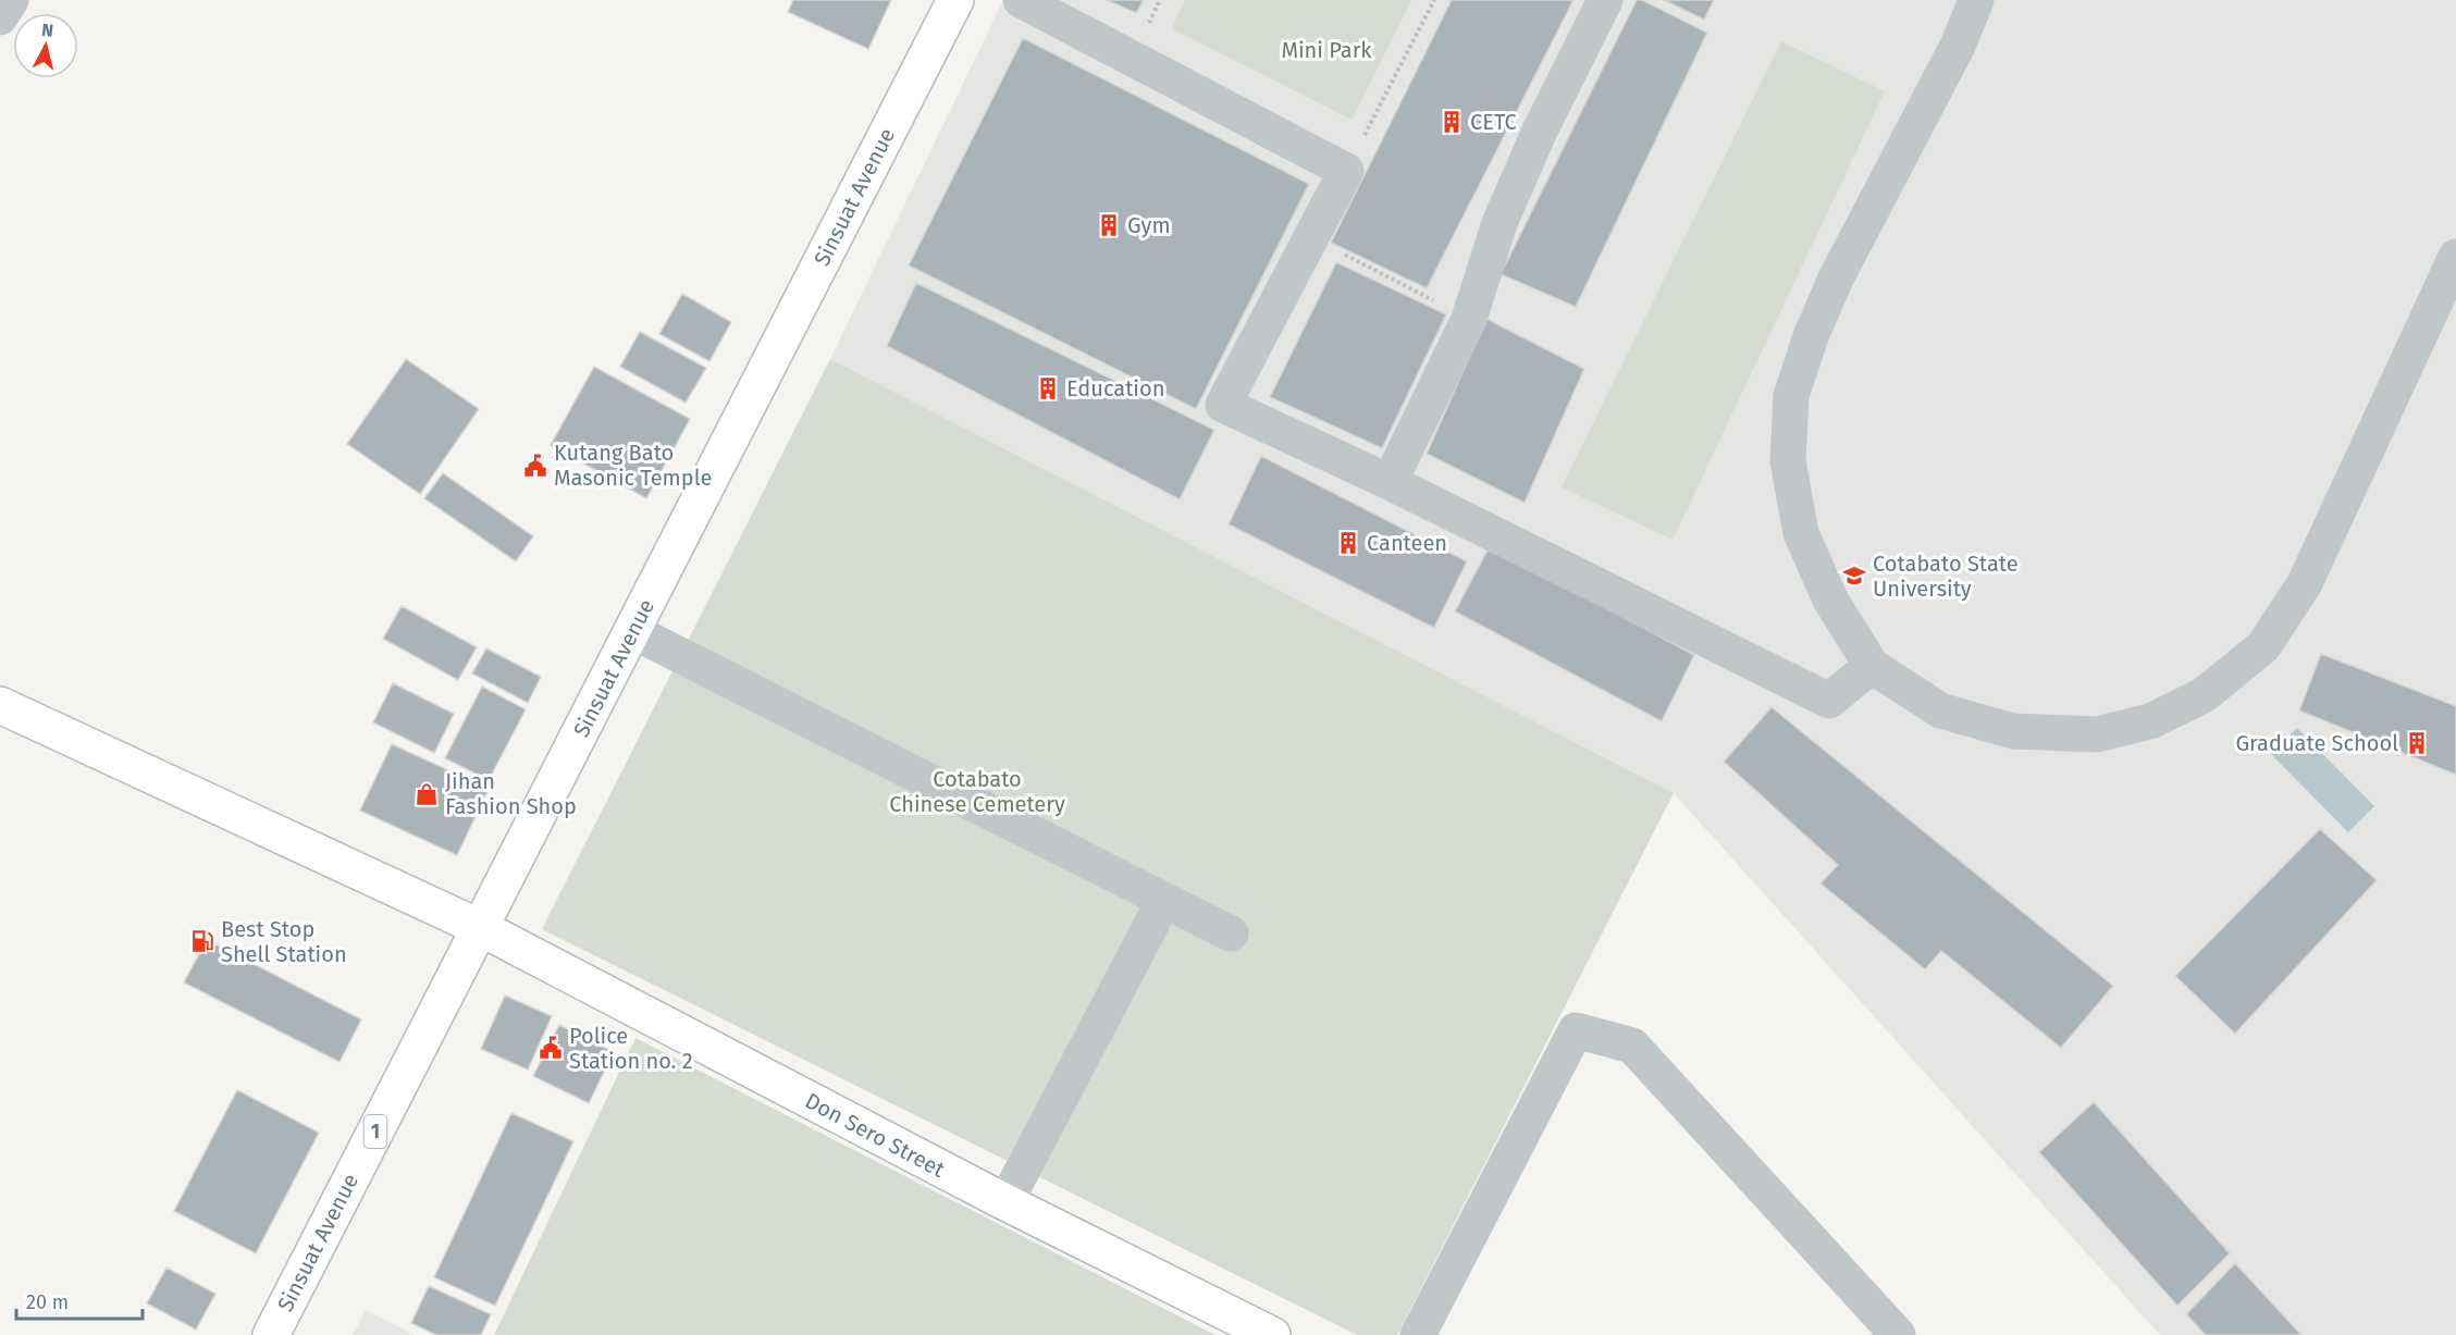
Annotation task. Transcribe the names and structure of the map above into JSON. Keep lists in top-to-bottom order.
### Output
{
  "streets": {
    "main road": ["Sinsuat Avenue", "1", "Don Sero Street"]
  },
  "crossings": [
    ["Sinsuat Avenue", "Don Sero Street"]
  ],
  "parks": ["Mini Park", "Cotabato Chinese Cemetery"],
  "places": {
    "building": [
      "CETC",
      "Gym",
      "Education",
      "Canteen",
      "Graduate School"
    ],
    "public building": ["Kutang Bato Masonic Temple", "Police Station no. 2"],
    "school or university": ["Cotabato State University"],
    "shop": ["Jihan Fashion Shop"],
    "fuel station": ["Best Stop Shell Station"]
  },
  "scale_bar": "20 m",
  "north": "top"
}
